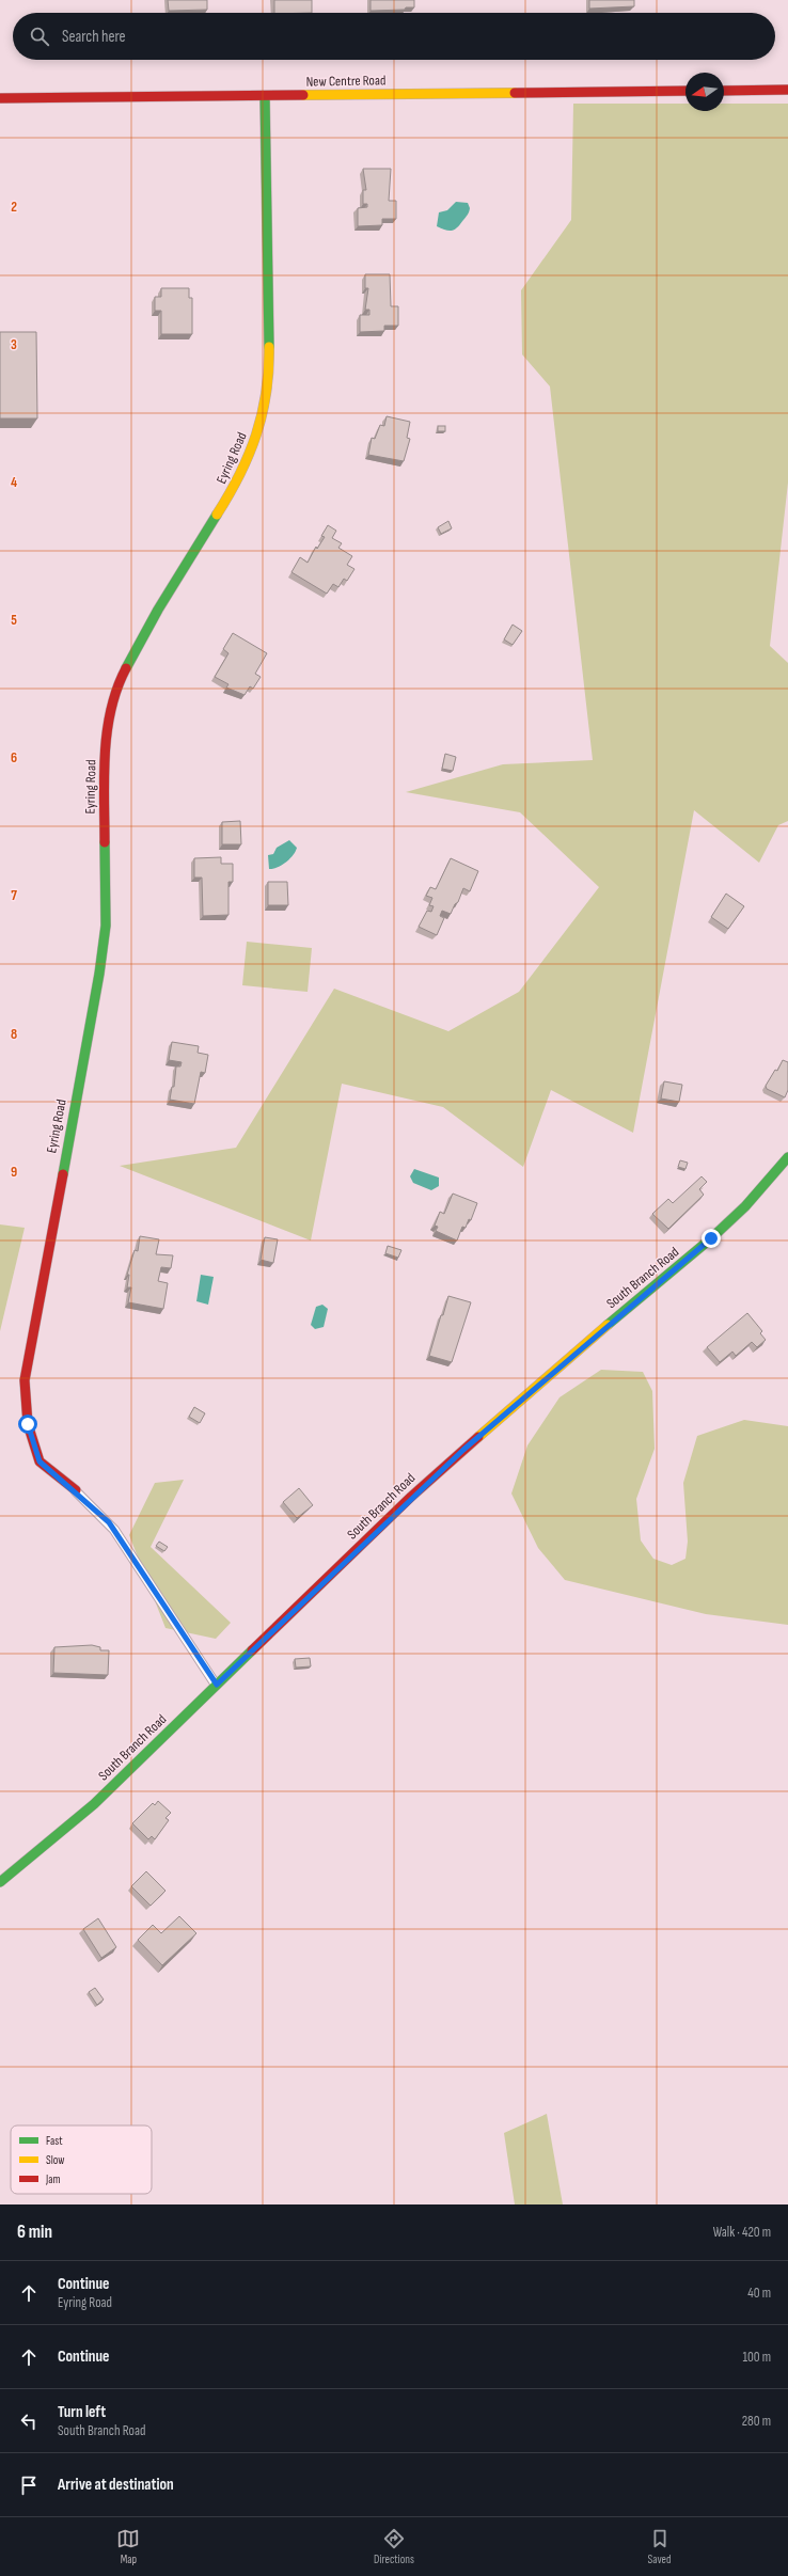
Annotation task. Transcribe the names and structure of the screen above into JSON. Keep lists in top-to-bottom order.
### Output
{
  "streets": {
    "street": ["New Centre Road", "Eyring Road", "South Branch Road"]
  },
  "crossings": [
    ["New Centre Road", "Eyring Road"]
  ],
  "legend": ["Fast", "Slow", "Jam"],
  "north": "left",
  "page": {
    "search": "Search here",
    "heading": ["6 min", "Walk · 420 m"],
    "list": [
      ["Continue", "Eyring Road", "40 m"],
      ["Continue", "100 m"],
      ["Turn left", "South Branch Road", "280 m"],
      "Arrive at destination"
    ],
    "nav": ["Map", "Directions", "Saved"]
  },
  "grid": {
    "rows": [
      "2",
      "3",
      "4",
      "5",
      "6",
      "7",
      "8",
      "9"
    ]
  }
}
